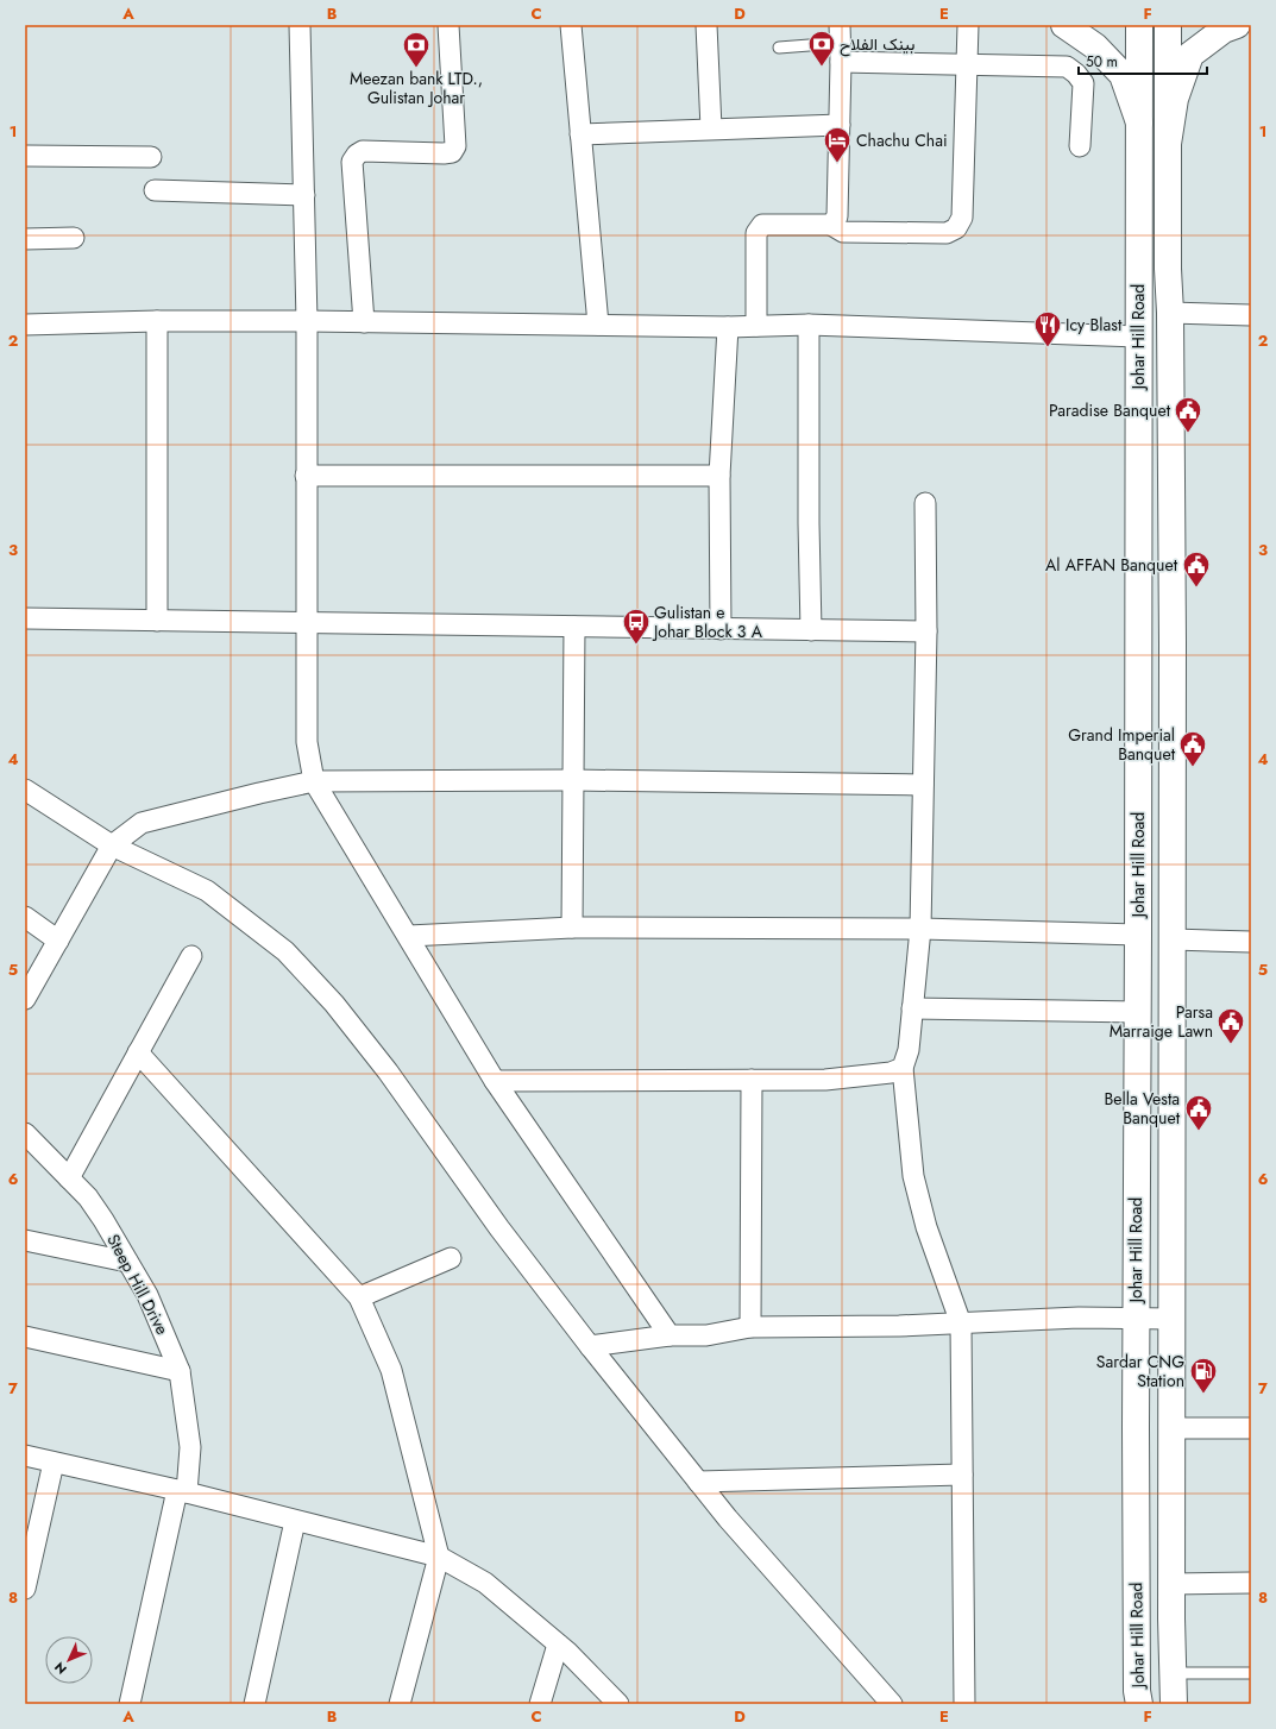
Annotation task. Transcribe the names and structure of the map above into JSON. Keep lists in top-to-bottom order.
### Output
{
  "streets": {
    "street": ["Johar Hill Road", "Steep Hill Drive"]
  },
  "places": {
    "bank": ["بینک الفلاح", "Meezan bank LTD., Gulistan Johar"],
    "hotel": ["Chachu Chai"],
    "restaurant": ["Icy Blast"],
    "public building": [
      "Paradise Banquet",
      "Al AFFAN Banquet",
      "Grand Imperial Banquet",
      "Parsa Marraige Lawn",
      "Bella Vesta Banquet"
    ],
    "bus stop": ["Gulistan e Johar Block 3 A"],
    "fuel station": ["Sardar CNG Station"]
  },
  "scale_bar": "50 m",
  "north": "bottom left",
  "grid": {
    "columns": [
      "A",
      "B",
      "C",
      "D",
      "E",
      "F"
    ],
    "rows": [
      "1",
      "2",
      "3",
      "4",
      "5",
      "6",
      "7",
      "8"
    ]
  }
}
